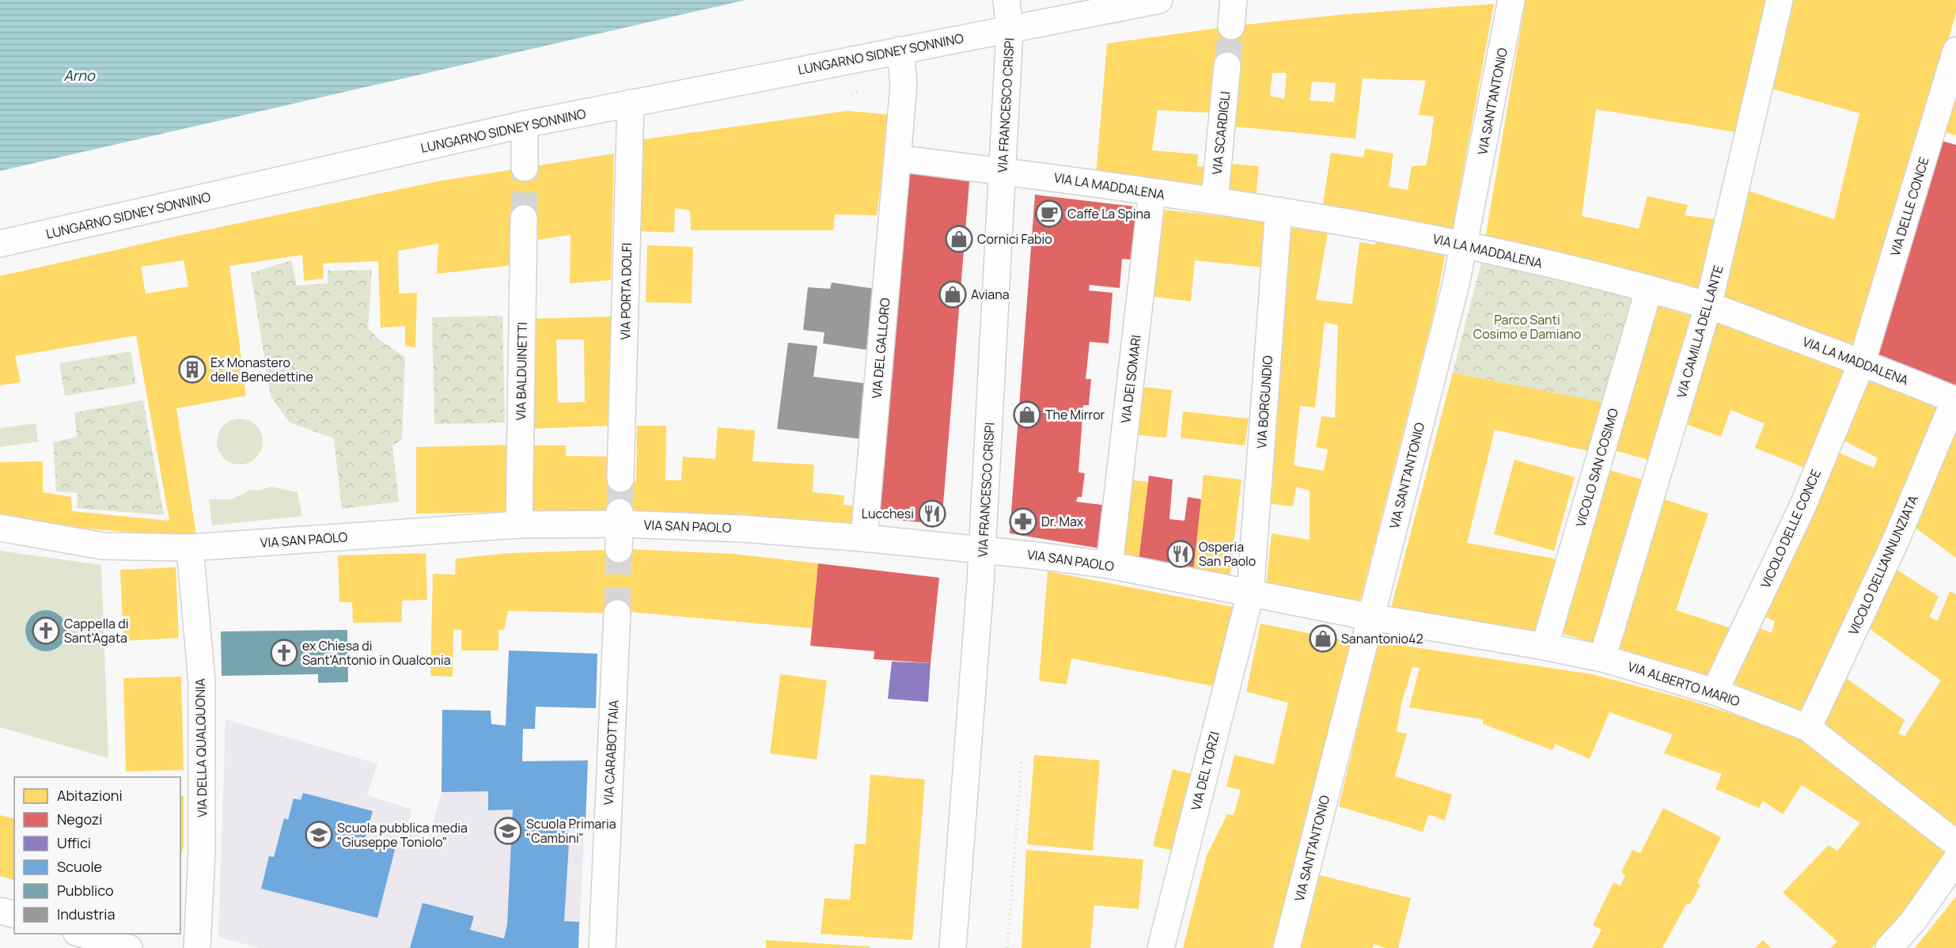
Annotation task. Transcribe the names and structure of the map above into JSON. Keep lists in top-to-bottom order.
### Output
{
  "streets": {
    "street": [
      "LUNGARNO SIDNEY SONNINO",
      "VIA SANT'ANTONIO",
      "VIA FRANCESCO CRISPI",
      "VIA SCARDIGLI",
      "VIA LA MADDALENA",
      "VIA DELLE CONCE",
      "VIA PORTA DOLFI",
      "VIA CAMILLA DEL LANTE",
      "VIA DEL GALLORO",
      "VIA BALDUINETTI",
      "VIA DEI SOMARI",
      "VIA BORGUNDIO",
      "VICOLO SAN COSIMO",
      "VIA SAN PAOLO",
      "VICOLO DELLE CONCE",
      "VICOLO DELL'ANNUNZIATA",
      "VIA ALBERTO MARIO",
      "VIA DELLA QUALQUONIA",
      "VIA CARABOTTAIA",
      "VIA DEL TORZI"
    ]
  },
  "crossings": [
    ["LUNGARNO SIDNEY SONNINO", "VIA FRANCESCO CRISPI"],
    ["LUNGARNO SIDNEY SONNINO", "VIA PORTA DOLFI"],
    ["LUNGARNO SIDNEY SONNINO", "VIA DEL GALLORO"],
    ["VIA SANT'ANTONIO", "VIA LA MADDALENA"],
    ["VIA SANT'ANTONIO", "VIA SAN PAOLO"],
    ["VIA SANT'ANTONIO", "VIA ALBERTO MARIO"],
    ["VIA FRANCESCO CRISPI", "VIA LA MADDALENA"],
    ["VIA FRANCESCO CRISPI", "VIA SAN PAOLO"],
    ["VIA SCARDIGLI", "VIA LA MADDALENA"],
    ["VIA LA MADDALENA", "VIA DELLE CONCE"],
    ["VIA LA MADDALENA", "VIA CAMILLA DEL LANTE"],
    ["VIA LA MADDALENA", "VIA DEL GALLORO"],
    ["VIA LA MADDALENA", "VIA DEI SOMARI"],
    ["VIA LA MADDALENA", "VIA BORGUNDIO"],
    ["VIA LA MADDALENA", "VICOLO SAN COSIMO"],
    ["VIA LA MADDALENA", "VICOLO DELLE CONCE"],
    ["VIA LA MADDALENA", "VICOLO DELL'ANNUNZIATA"],
    ["VIA DELLE CONCE", "VICOLO DELLE CONCE"],
    ["VIA CAMILLA DEL LANTE", "VIA ALBERTO MARIO"],
    ["VIA DEL GALLORO", "VIA SAN PAOLO"],
    ["VIA BALDUINETTI", "VIA SAN PAOLO"],
    ["VIA DEI SOMARI", "VIA SAN PAOLO"],
    ["VIA BORGUNDIO", "VIA SAN PAOLO"],
    ["VIA BORGUNDIO", "VIA DEL TORZI"],
    ["VICOLO SAN COSIMO", "VIA ALBERTO MARIO"],
    ["VIA SAN PAOLO", "VIA ALBERTO MARIO"],
    ["VIA SAN PAOLO", "VIA DELLA QUALQUONIA"],
    ["VIA SAN PAOLO", "VIA DEL TORZI"],
    ["VICOLO DELLE CONCE", "VIA ALBERTO MARIO"],
    ["VICOLO DELL'ANNUNZIATA", "VIA ALBERTO MARIO"]
  ],
  "water": ["Arno"],
  "parks": ["Parco Santi Cosimo e Damiano"],
  "places": {
    "cafe": ["Caffe La Spina"],
    "shop": [
      "Cornici Fabio",
      "Aviana",
      "The Mirror",
      "Sanantonio42"
    ],
    "building": ["Ex Monastero delle Benedettine"],
    "restaurant": ["Lucchesi", "Osperia San Paolo"],
    "pharmacy": ["Dr. Max"],
    "church": ["Cappella di Sant'Agata", "ex Chiesa di Sant'Antonio in Qualconia"],
    "school or university": ["Scuola Primaria \"Cambini\"", "Scuola pubblica media \"Giuseppe Toniolo\""]
  },
  "legend": [
    "Abitazioni",
    "Negozi",
    "Uffici",
    "Scuole",
    "Pubblico",
    "Industria"
  ]
}
